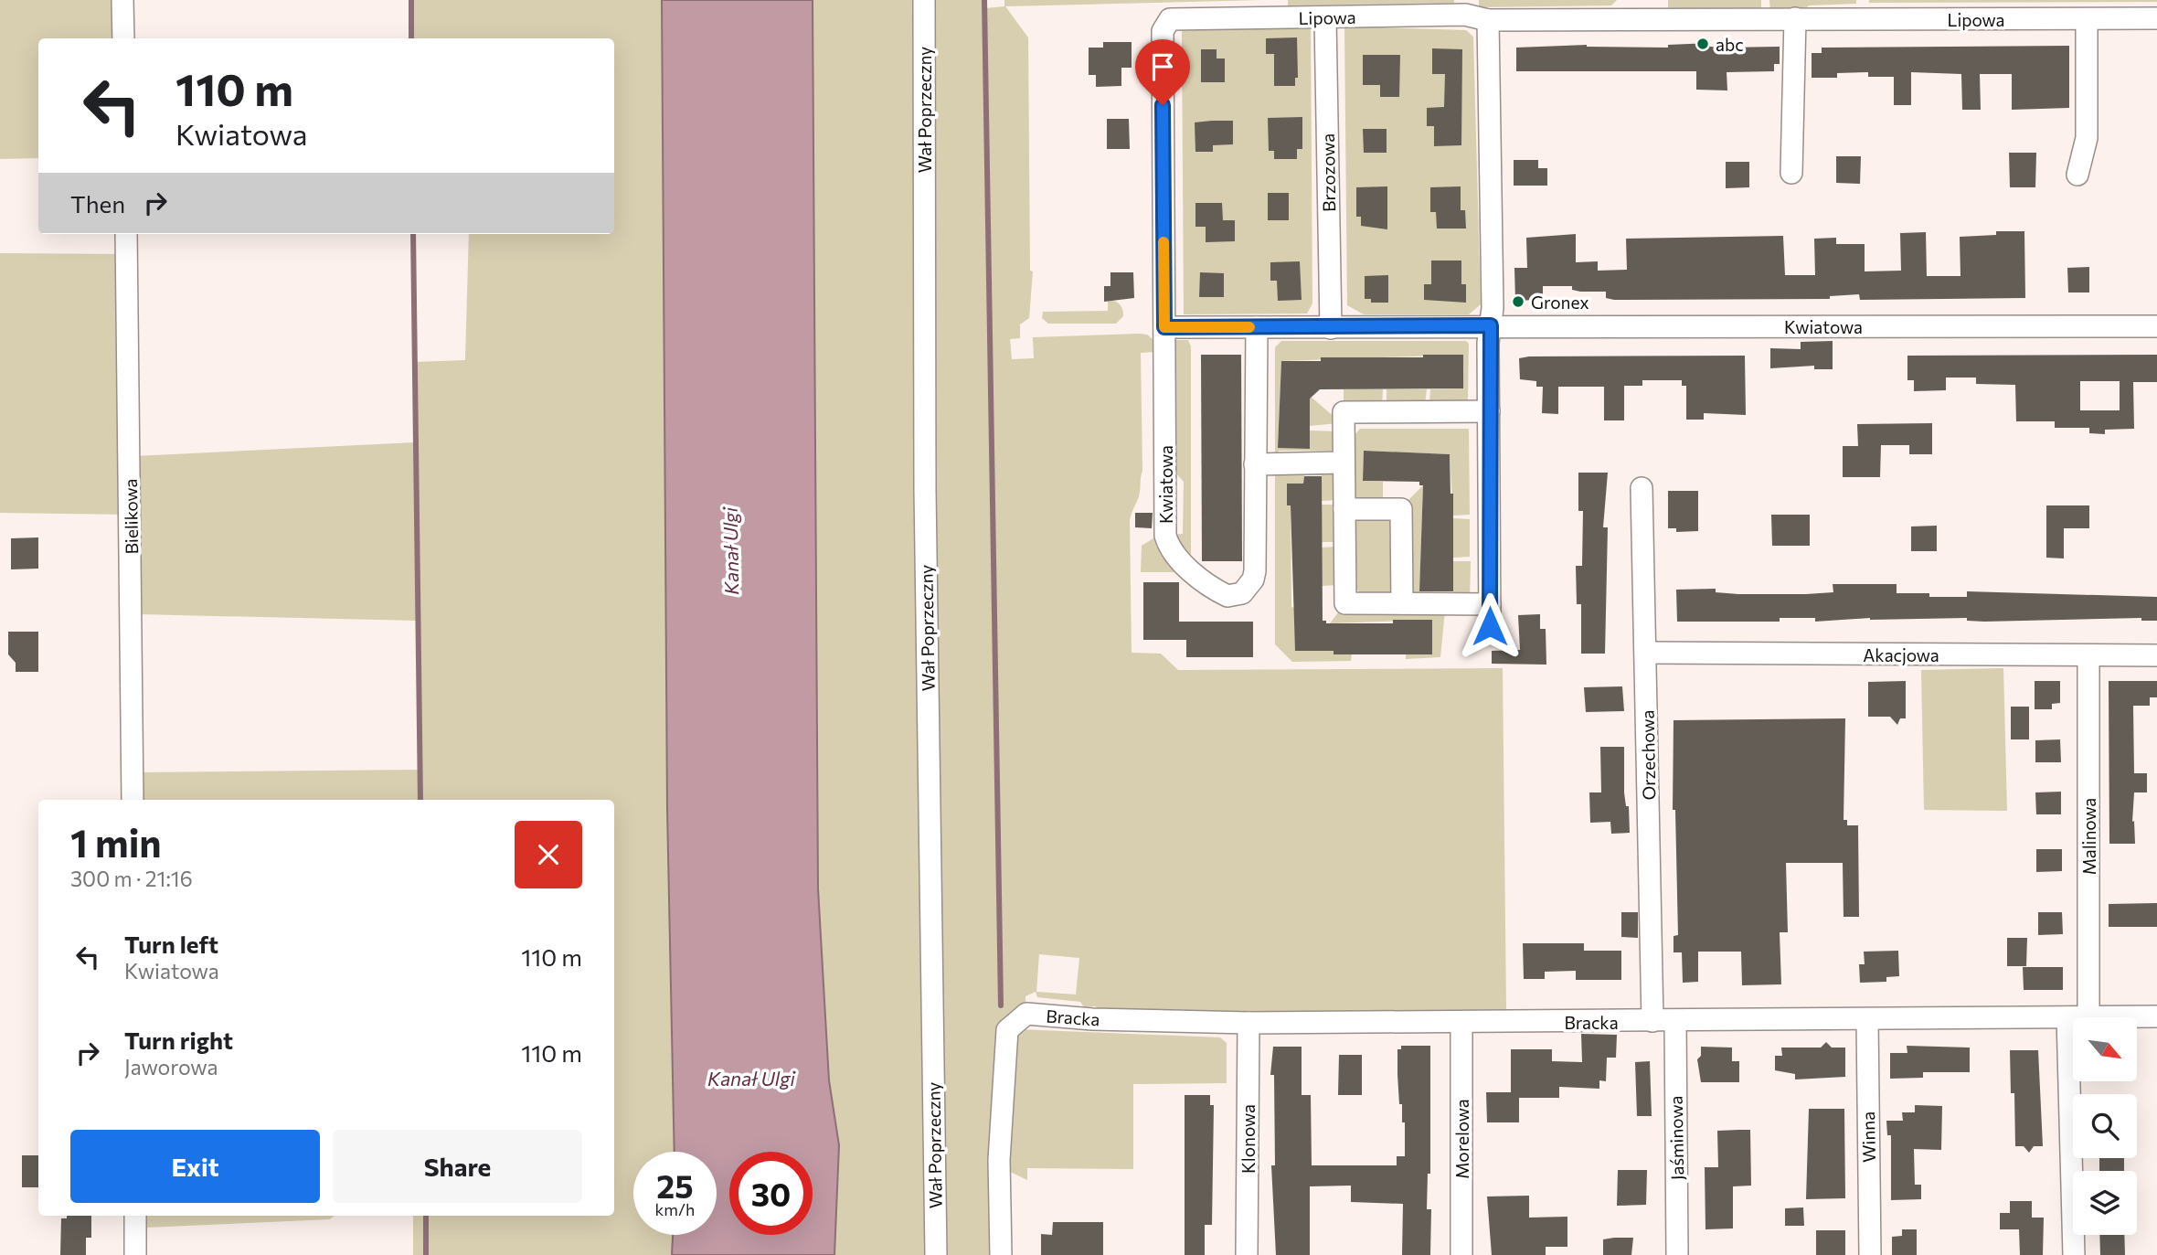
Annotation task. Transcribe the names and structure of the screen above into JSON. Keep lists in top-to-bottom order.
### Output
{
  "streets": {
    "street": [
      "Lipowa",
      "Wał Poprzeczny",
      "Brzozowa",
      "Kwiatowa",
      "Bielikowa",
      "Akacjowa",
      "Orzechowa",
      "Malinowa",
      "Bracka",
      "Winna",
      "Jaśminowa",
      "Klonowa",
      "Morelowa"
    ]
  },
  "crossings": [
    ["Lipowa", "Brzozowa"],
    ["Lipowa", "Kwiatowa"],
    ["Brzozowa", "Kwiatowa"],
    ["Akacjowa", "Orzechowa"],
    ["Akacjowa", "Malinowa"],
    ["Orzechowa", "Bracka"],
    ["Malinowa", "Bracka"],
    ["Bracka", "Winna"],
    ["Bracka", "Jaśminowa"],
    ["Bracka", "Klonowa"],
    ["Bracka", "Morelowa"]
  ],
  "water": ["Kanał Ulgi"],
  "places": ["abc", "Gronex"],
  "north": "bottom right",
  "page": {
    "turn": ["110 m", "Kwiatowa"],
    "then": "Then",
    "heading": ["1 min", "300 m · 21:16"],
    "list": [
      {
        "name": "Turn left",
        "note": "Kwiatowa",
        "value": "110 m"
      },
      {
        "name": "Turn right",
        "note": "Jaworowa",
        "value": "110 m"
      }
    ],
    "buttons": ["Exit", "Share"],
    "speed": "25 km/h",
    "limit": "30"
  }
}
